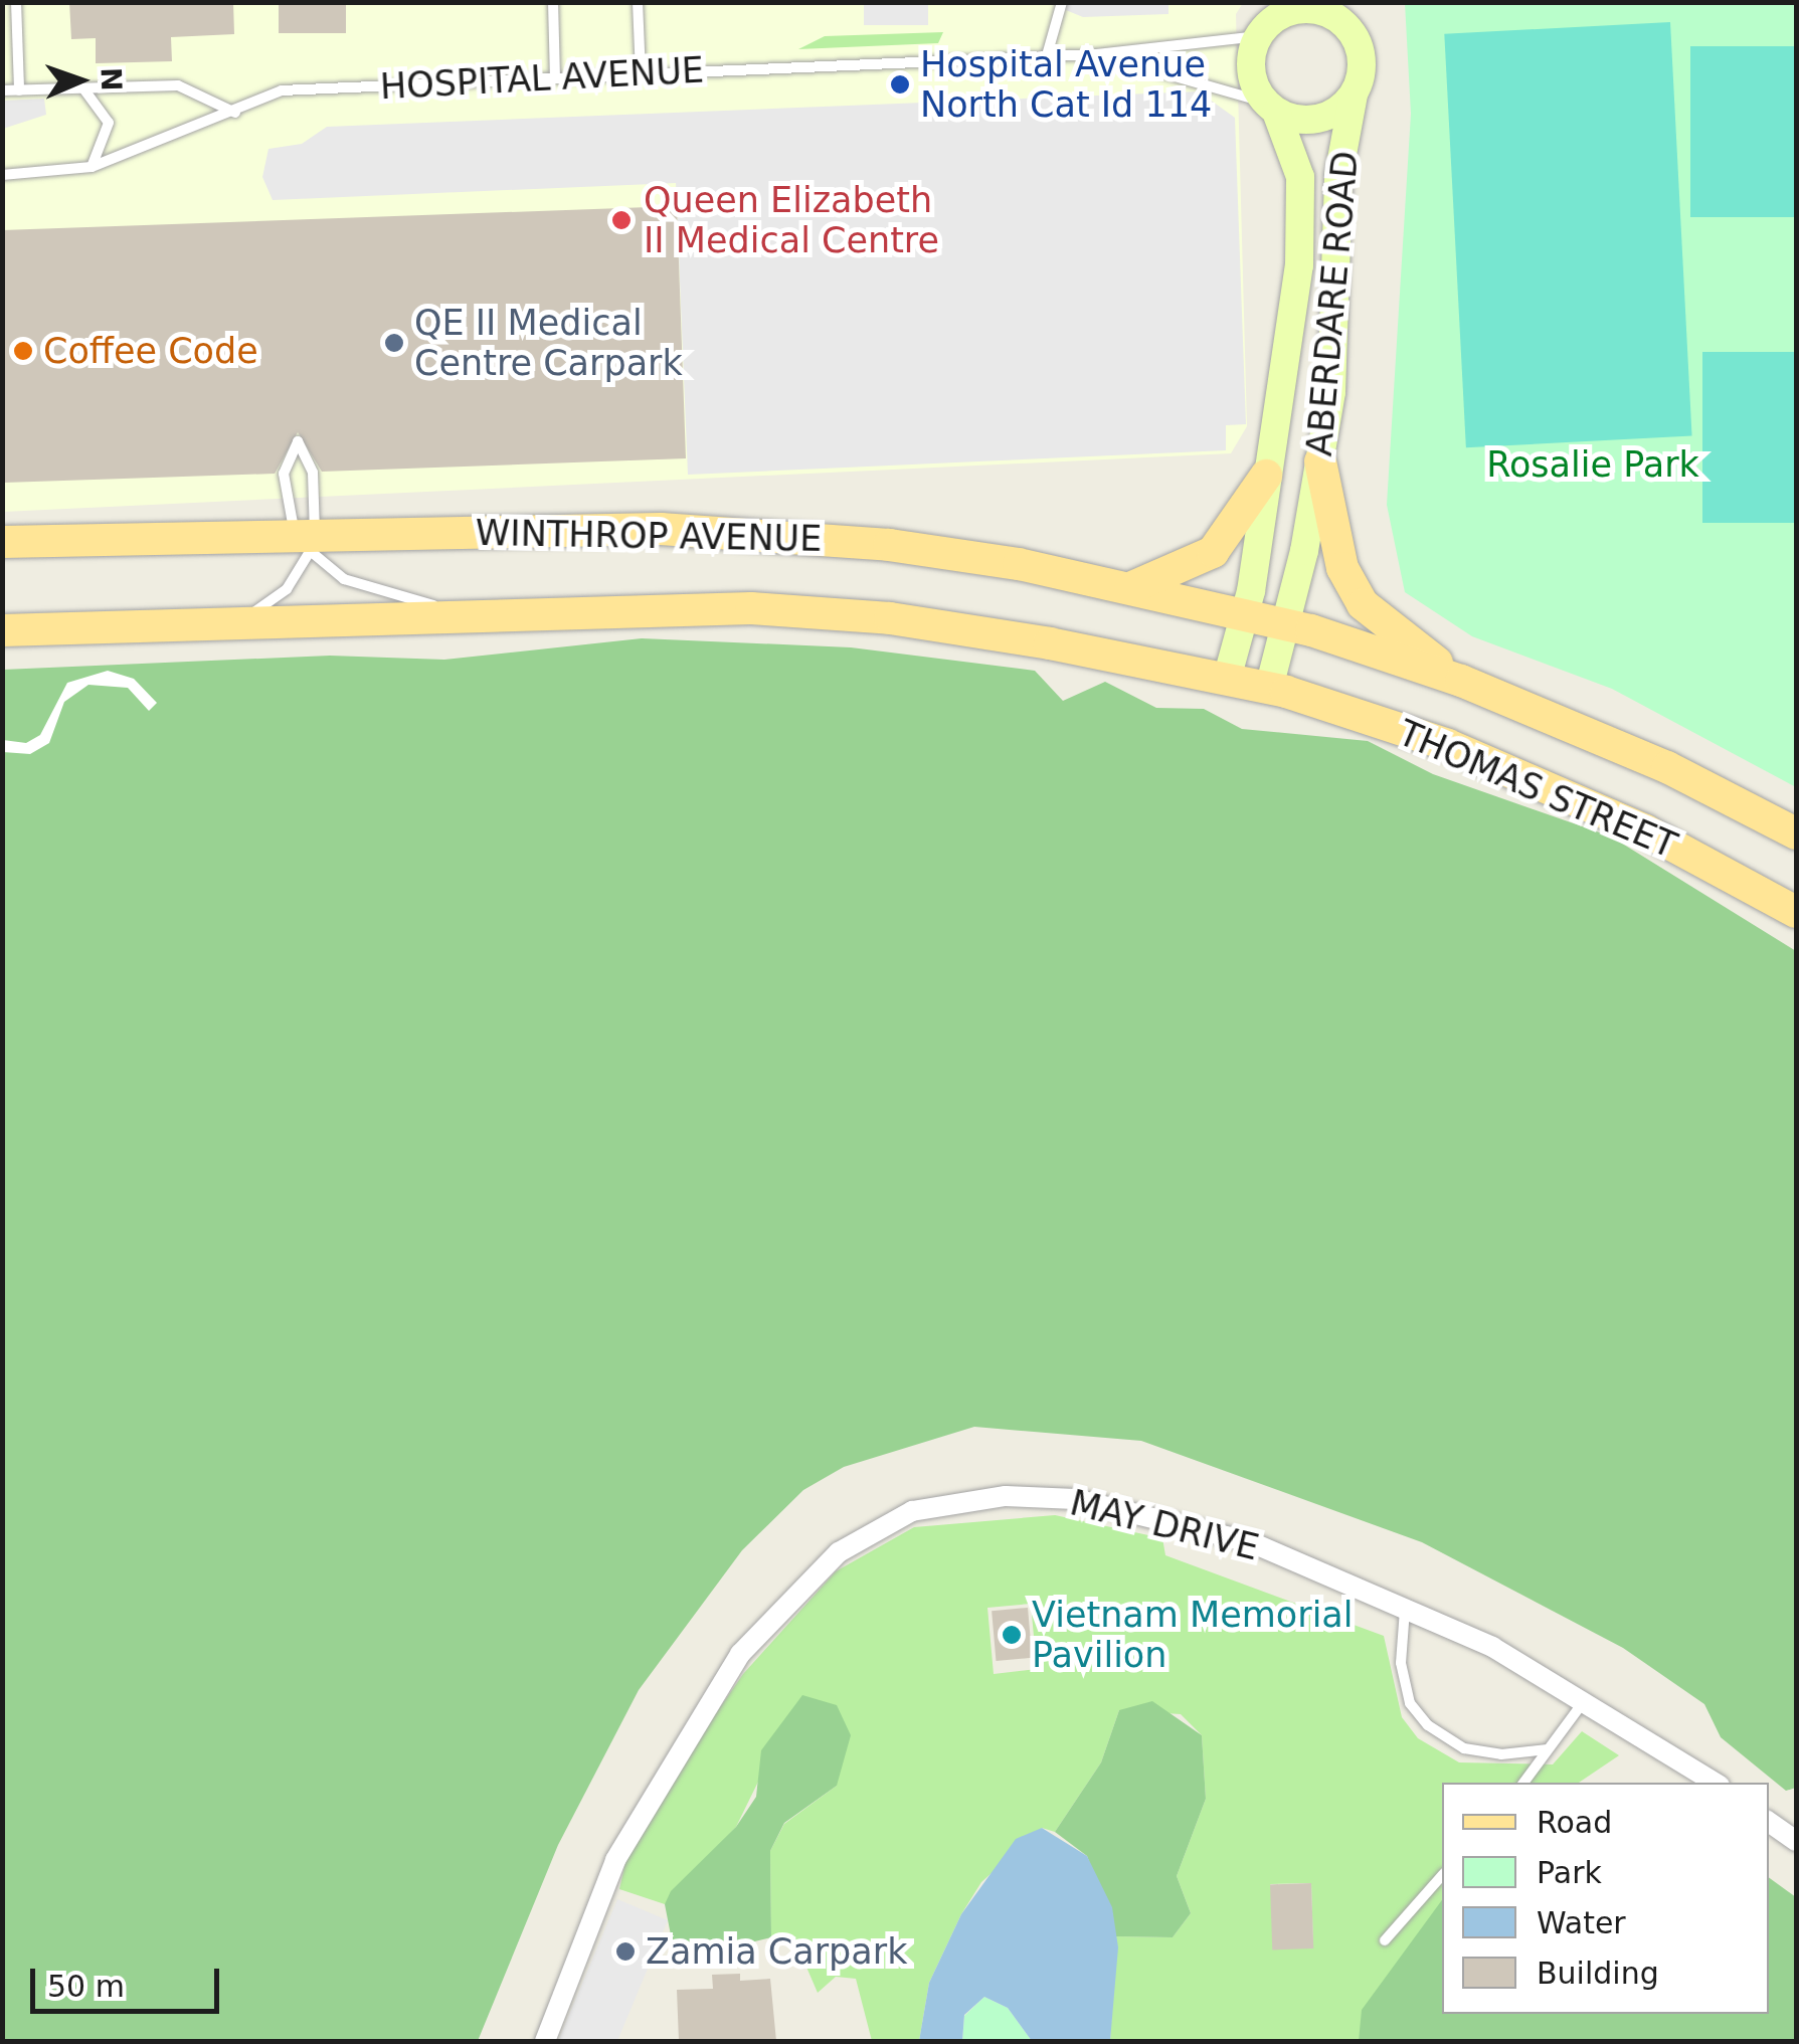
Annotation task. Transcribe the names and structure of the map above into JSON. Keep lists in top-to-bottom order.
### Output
{
  "streets": {
    "main road": ["ABERDARE ROAD", "WINTHROP AVENUE", "THOMAS STREET"],
    "street": ["MAY DRIVE"],
    "lane": ["HOSPITAL AVENUE"]
  },
  "crossings": [
    ["HOSPITAL AVENUE", "ABERDARE ROAD"],
    ["ABERDARE ROAD", "WINTHROP AVENUE"],
    ["ABERDARE ROAD", "THOMAS STREET"],
    ["WINTHROP AVENUE", "THOMAS STREET"]
  ],
  "parks": ["Rosalie Park"],
  "places": [
    "Hospital Avenue North Cat Id 114",
    "Queen Elizabeth II Medical Centre",
    "QE II Medical Centre Carpark",
    "Coffee Code",
    "Vietnam Memorial Pavilion",
    "Zamia Carpark"
  ],
  "legend": [
    "Road",
    "Park",
    "Water",
    "Building"
  ],
  "scale_bar": "50 m",
  "north": "right"
}
